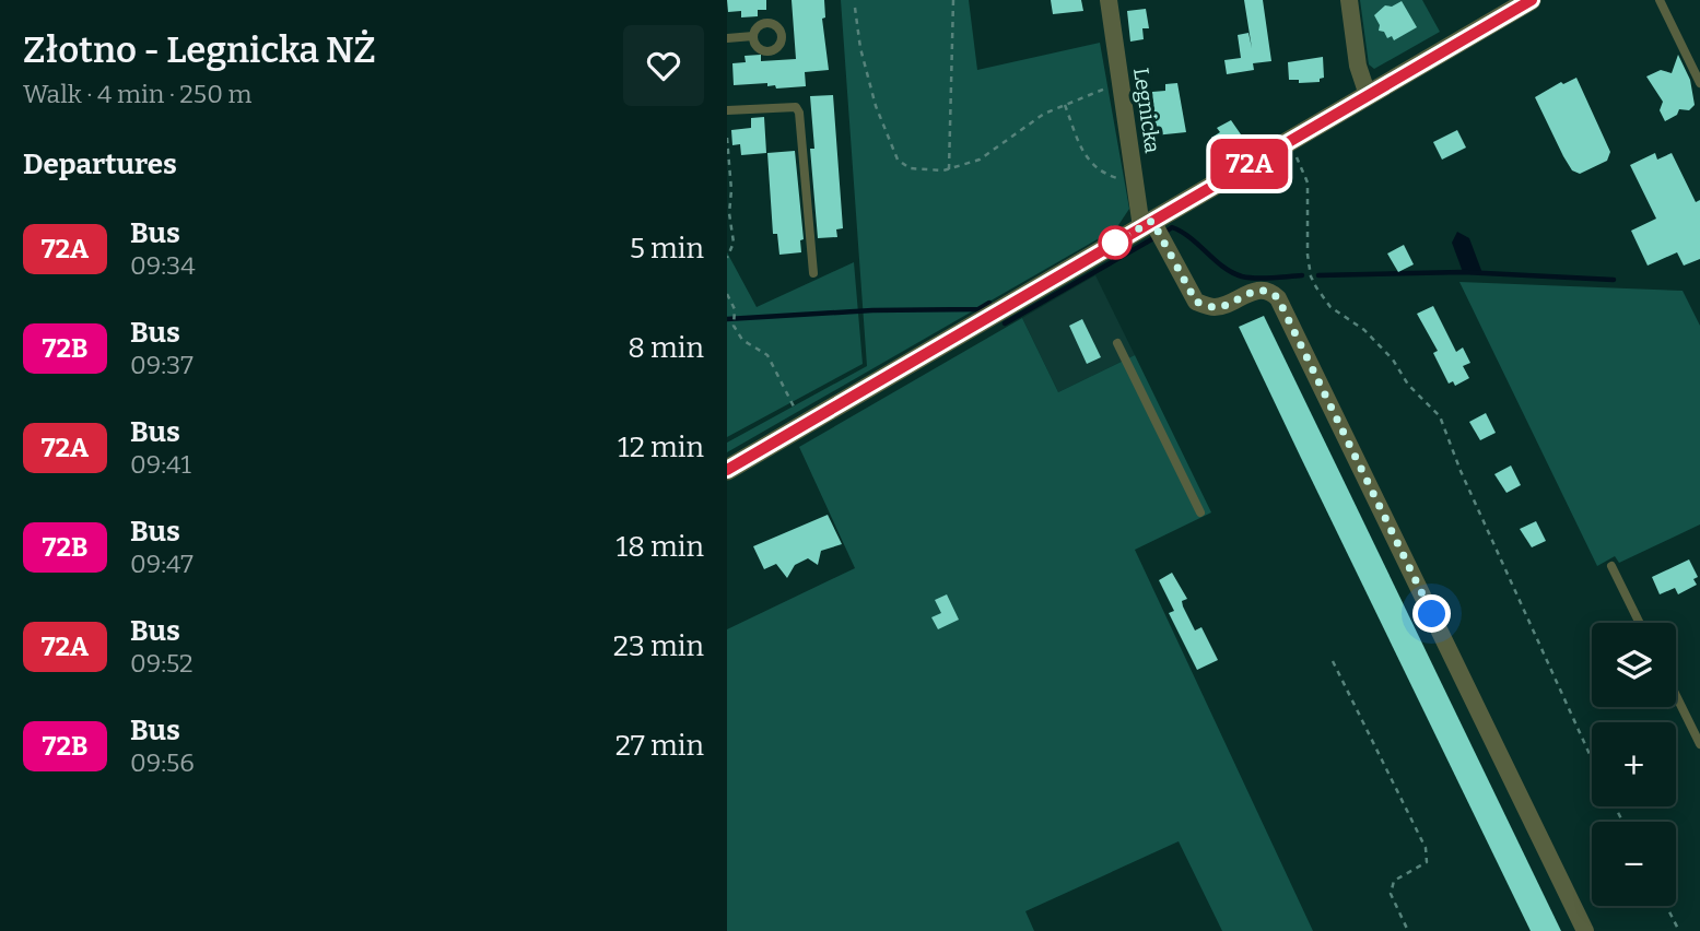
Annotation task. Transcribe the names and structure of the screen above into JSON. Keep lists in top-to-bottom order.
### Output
{
  "streets": {
    "street": ["Legnicka"]
  },
  "lines": ["bus line 72A"],
  "page": {
    "heading": [
      ["Złotno - Legnicka NŻ", "Walk · 4 min · 250 m"],
      "Departures"
    ],
    "on_map": "72A",
    "list": [
      {
        "mark": "72A",
        "name": "Bus",
        "note": "09:34",
        "value": "5 min"
      },
      {
        "mark": "72B",
        "name": "Bus",
        "note": "09:37",
        "value": "8 min"
      },
      {
        "mark": "72A",
        "name": "Bus",
        "note": "09:41",
        "value": "12 min"
      },
      {
        "mark": "72B",
        "name": "Bus",
        "note": "09:47",
        "value": "18 min"
      },
      {
        "mark": "72A",
        "name": "Bus",
        "note": "09:52",
        "value": "23 min"
      },
      {
        "mark": "72B",
        "name": "Bus",
        "note": "09:56",
        "value": "27 min"
      }
    ],
    "map_buttons": ["+", "−"]
  }
}
